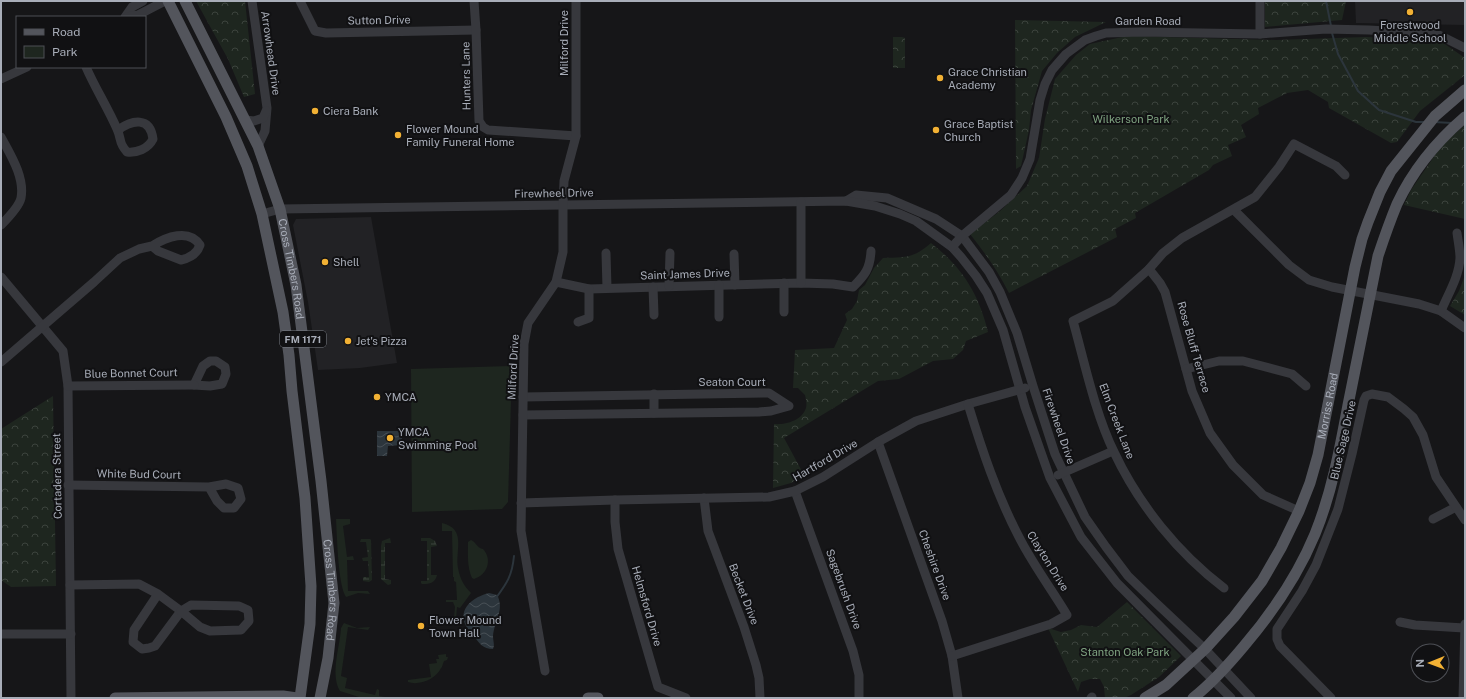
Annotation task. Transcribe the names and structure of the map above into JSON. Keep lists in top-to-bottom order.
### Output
{
  "streets": {
    "main road": ["Cross Timbers Road", "FM 1171", "Morriss Road"],
    "street": [
      "Sutton Drive",
      "Garden Road",
      "Milford Drive",
      "Arrowhead Drive",
      "Hunters Lane",
      "Firewheel Drive",
      "Saint James Drive",
      "Rose Bluff Terrace",
      "Blue Bonnet Court",
      "Seaton Court",
      "Elm Creek Lane",
      "Blue Sage Drive",
      "Hartford Drive",
      "White Bud Court",
      "Cortadera Street",
      "Clayton Drive",
      "Cheshire Drive",
      "Sagebrush Drive",
      "Becket Drive",
      "Helmsford Drive"
    ]
  },
  "crossings": [
    ["Sutton Drive", "Hunters Lane"],
    ["Garden Road", "Firewheel Drive"],
    ["Milford Drive", "Hunters Lane"],
    ["Milford Drive", "Firewheel Drive"],
    ["Milford Drive", "Saint James Drive"],
    ["Milford Drive", "Seaton Court"],
    ["Milford Drive", "Hartford Drive"],
    ["Arrowhead Drive", "Cross Timbers Road"],
    ["Firewheel Drive", "Cross Timbers Road"],
    ["Firewheel Drive", "Morriss Road"],
    ["Firewheel Drive", "Hartford Drive"],
    ["Rose Bluff Terrace", "Morriss Road"],
    ["Rose Bluff Terrace", "Elm Creek Lane"],
    ["Blue Bonnet Court", "Cortadera Street"],
    ["Hartford Drive", "Clayton Drive"],
    ["Hartford Drive", "Cheshire Drive"],
    ["Hartford Drive", "Sagebrush Drive"],
    ["Hartford Drive", "Becket Drive"],
    ["Hartford Drive", "Helmsford Drive"],
    ["White Bud Court", "Cortadera Street"],
    ["Clayton Drive", "Cheshire Drive"]
  ],
  "parks": ["Wilkerson Park", "Stanton Oak Park"],
  "places": [
    "Forestwood Middle School",
    "Grace Christian Academy",
    "Ciera Bank",
    "Grace Baptist Church",
    "Flower Mound Family Funeral Home",
    "Shell",
    "Jet's Pizza",
    "YMCA",
    "YMCA Swimming Pool",
    "Flower Mound Town Hall"
  ],
  "legend": ["Road", "Park"],
  "north": "left"
}
